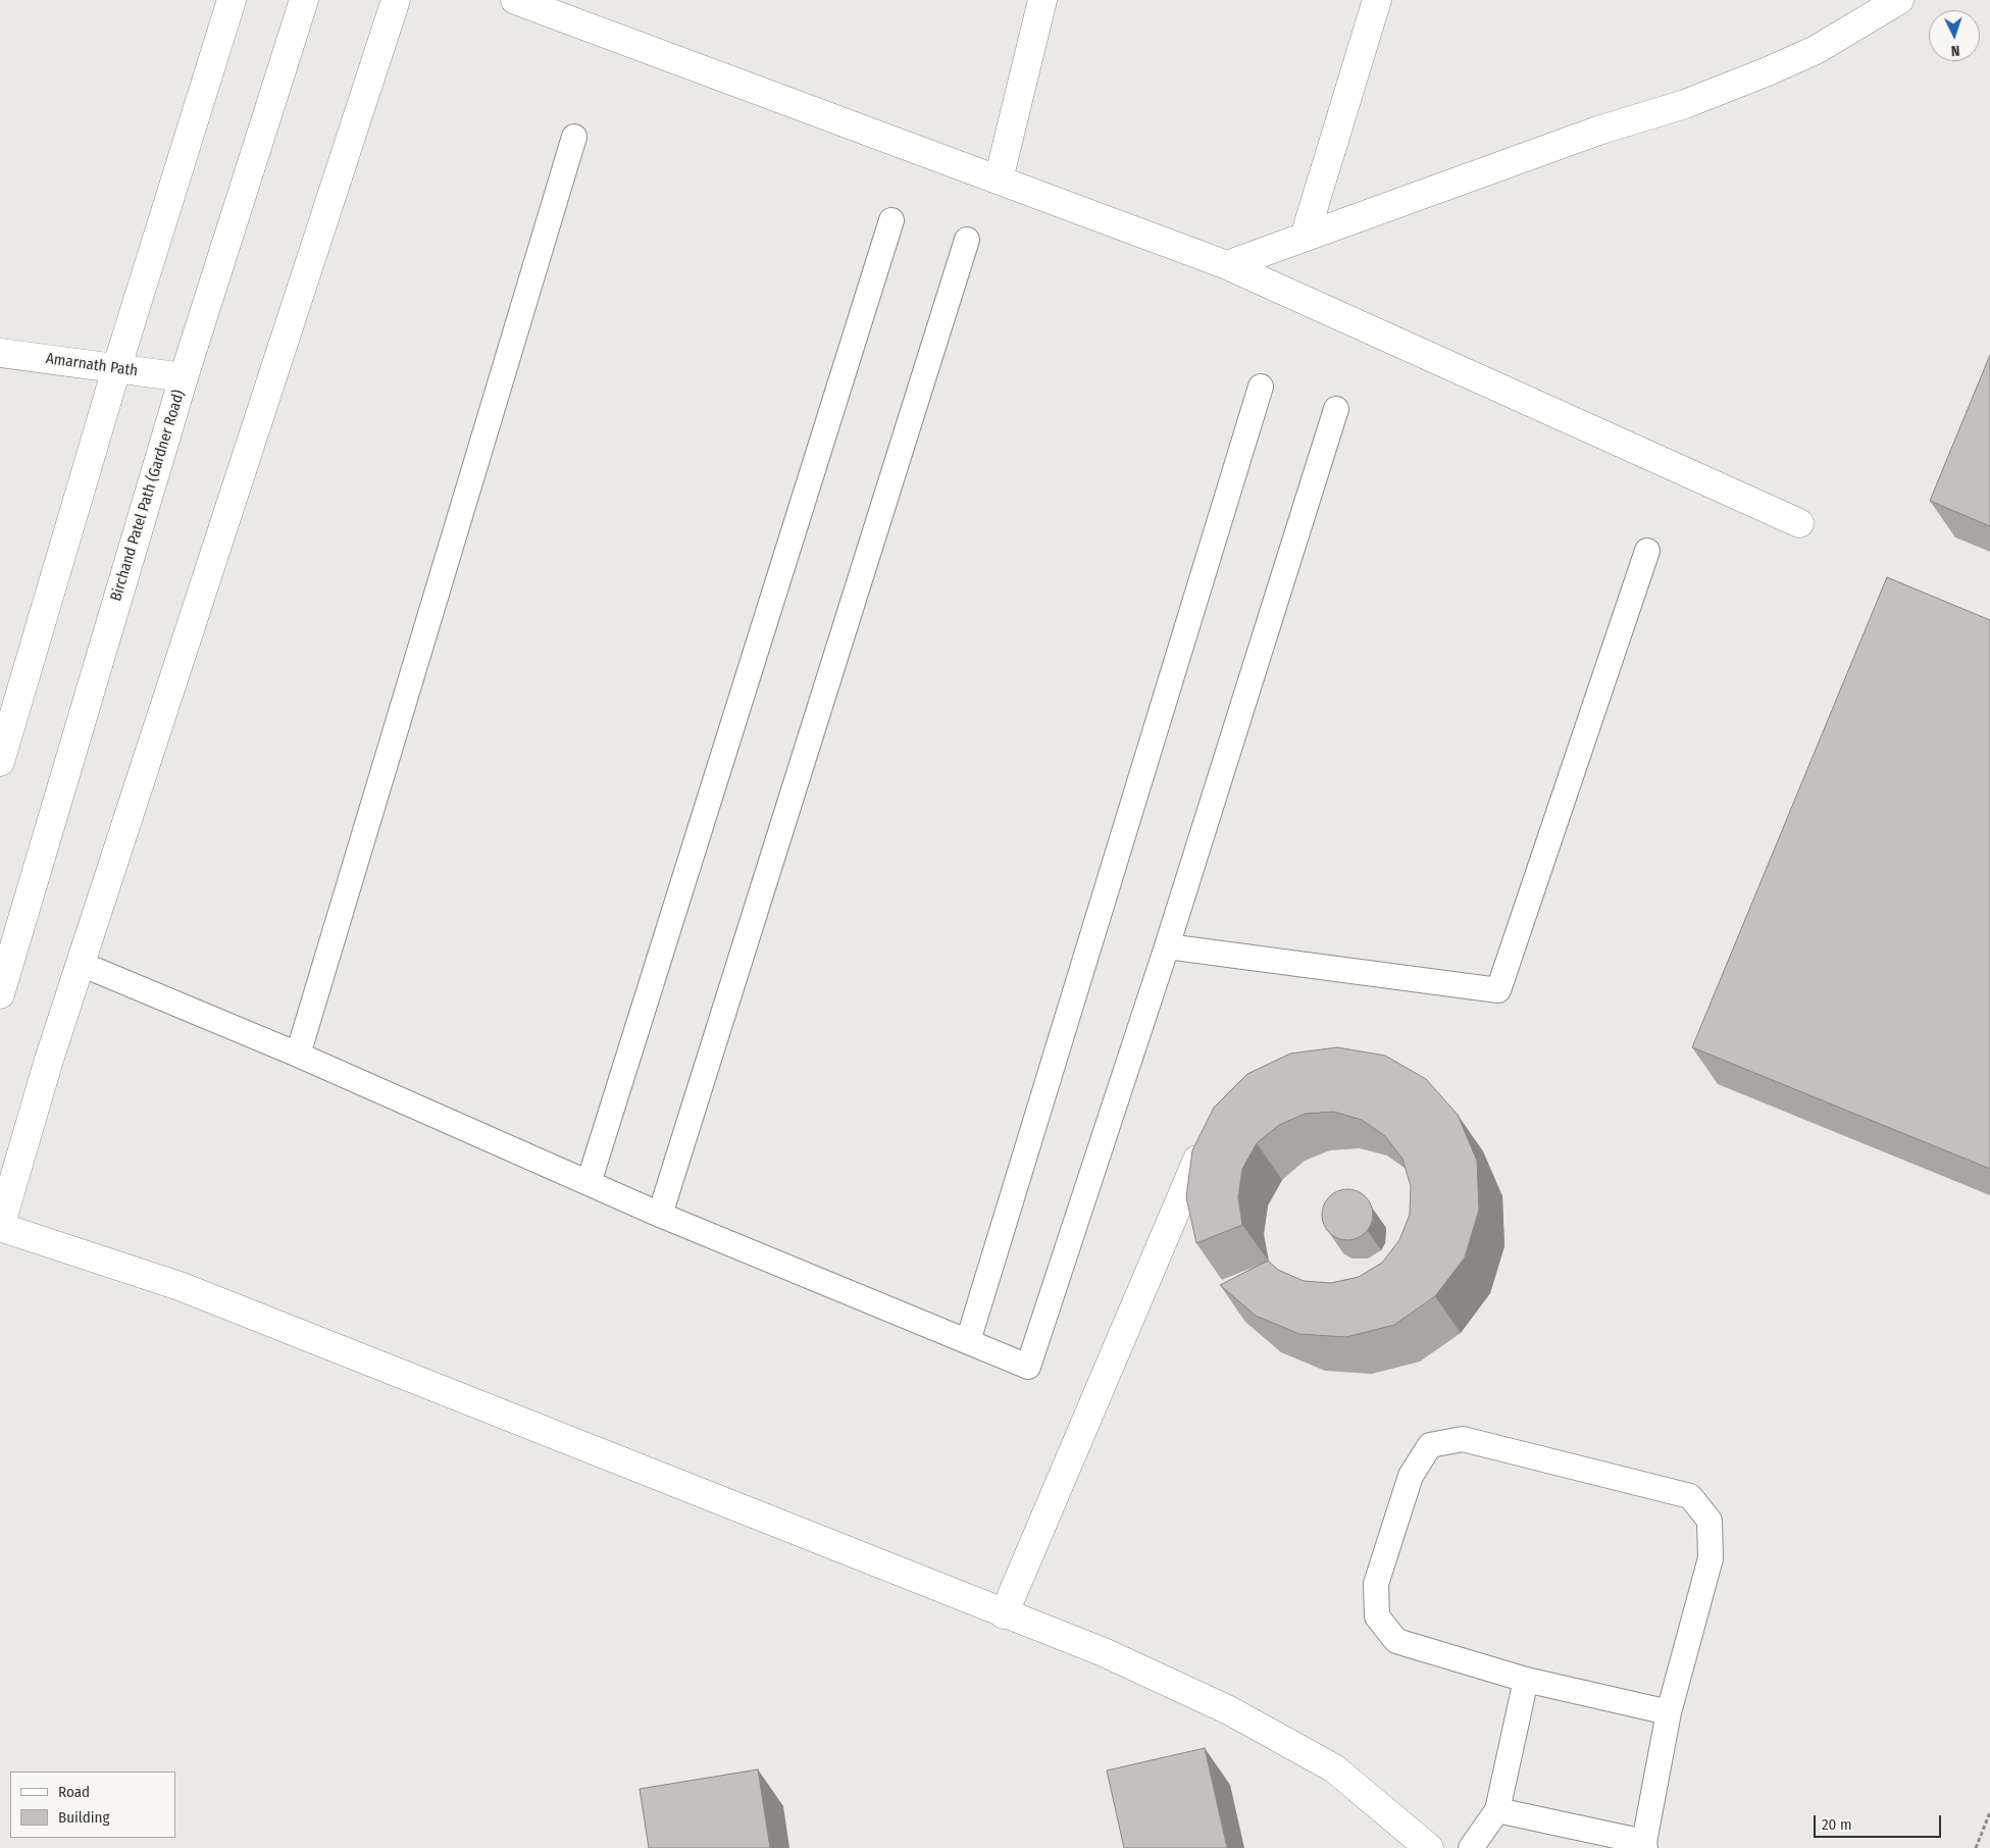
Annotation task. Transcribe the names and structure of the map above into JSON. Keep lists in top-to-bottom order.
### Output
{
  "streets": {
    "street": ["Amarnath Path", "Birchand Patel Path (Gardner Road)"]
  },
  "crossings": [
    ["Amarnath Path", "Birchand Patel Path (Gardner Road)"]
  ],
  "legend": ["Road", "Building"],
  "scale_bar": "20 m",
  "north": "bottom"
}
